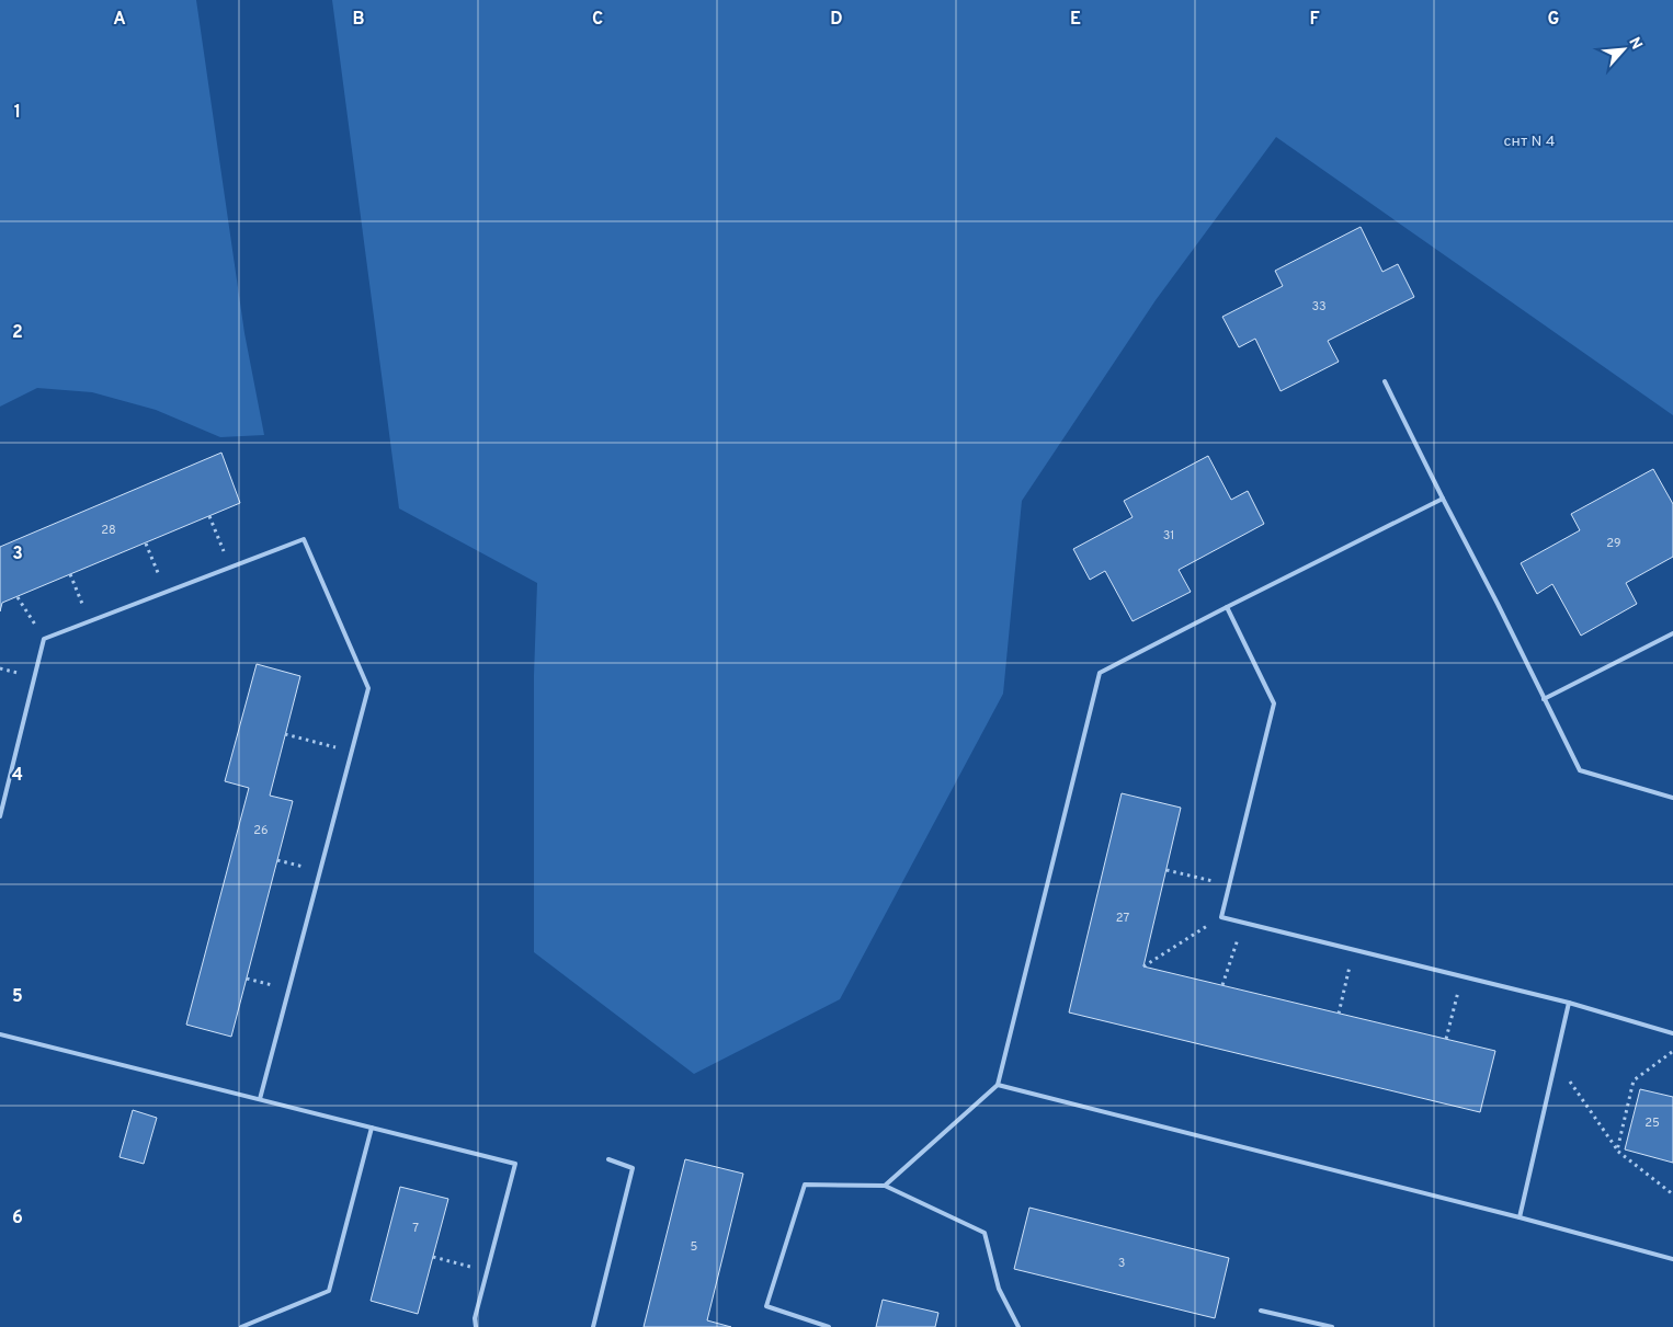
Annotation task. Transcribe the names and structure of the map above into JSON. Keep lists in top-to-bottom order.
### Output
{
  "parks": ["снт N 4"],
  "house_numbers": [
    "33",
    "28",
    "31",
    "29",
    "26",
    "27",
    "25",
    "7",
    "5",
    "3"
  ],
  "north": "top right",
  "grid": {
    "columns": [
      "A",
      "B",
      "C",
      "D",
      "E",
      "F",
      "G"
    ],
    "rows": [
      "1",
      "2",
      "3",
      "4",
      "5",
      "6"
    ]
  }
}
